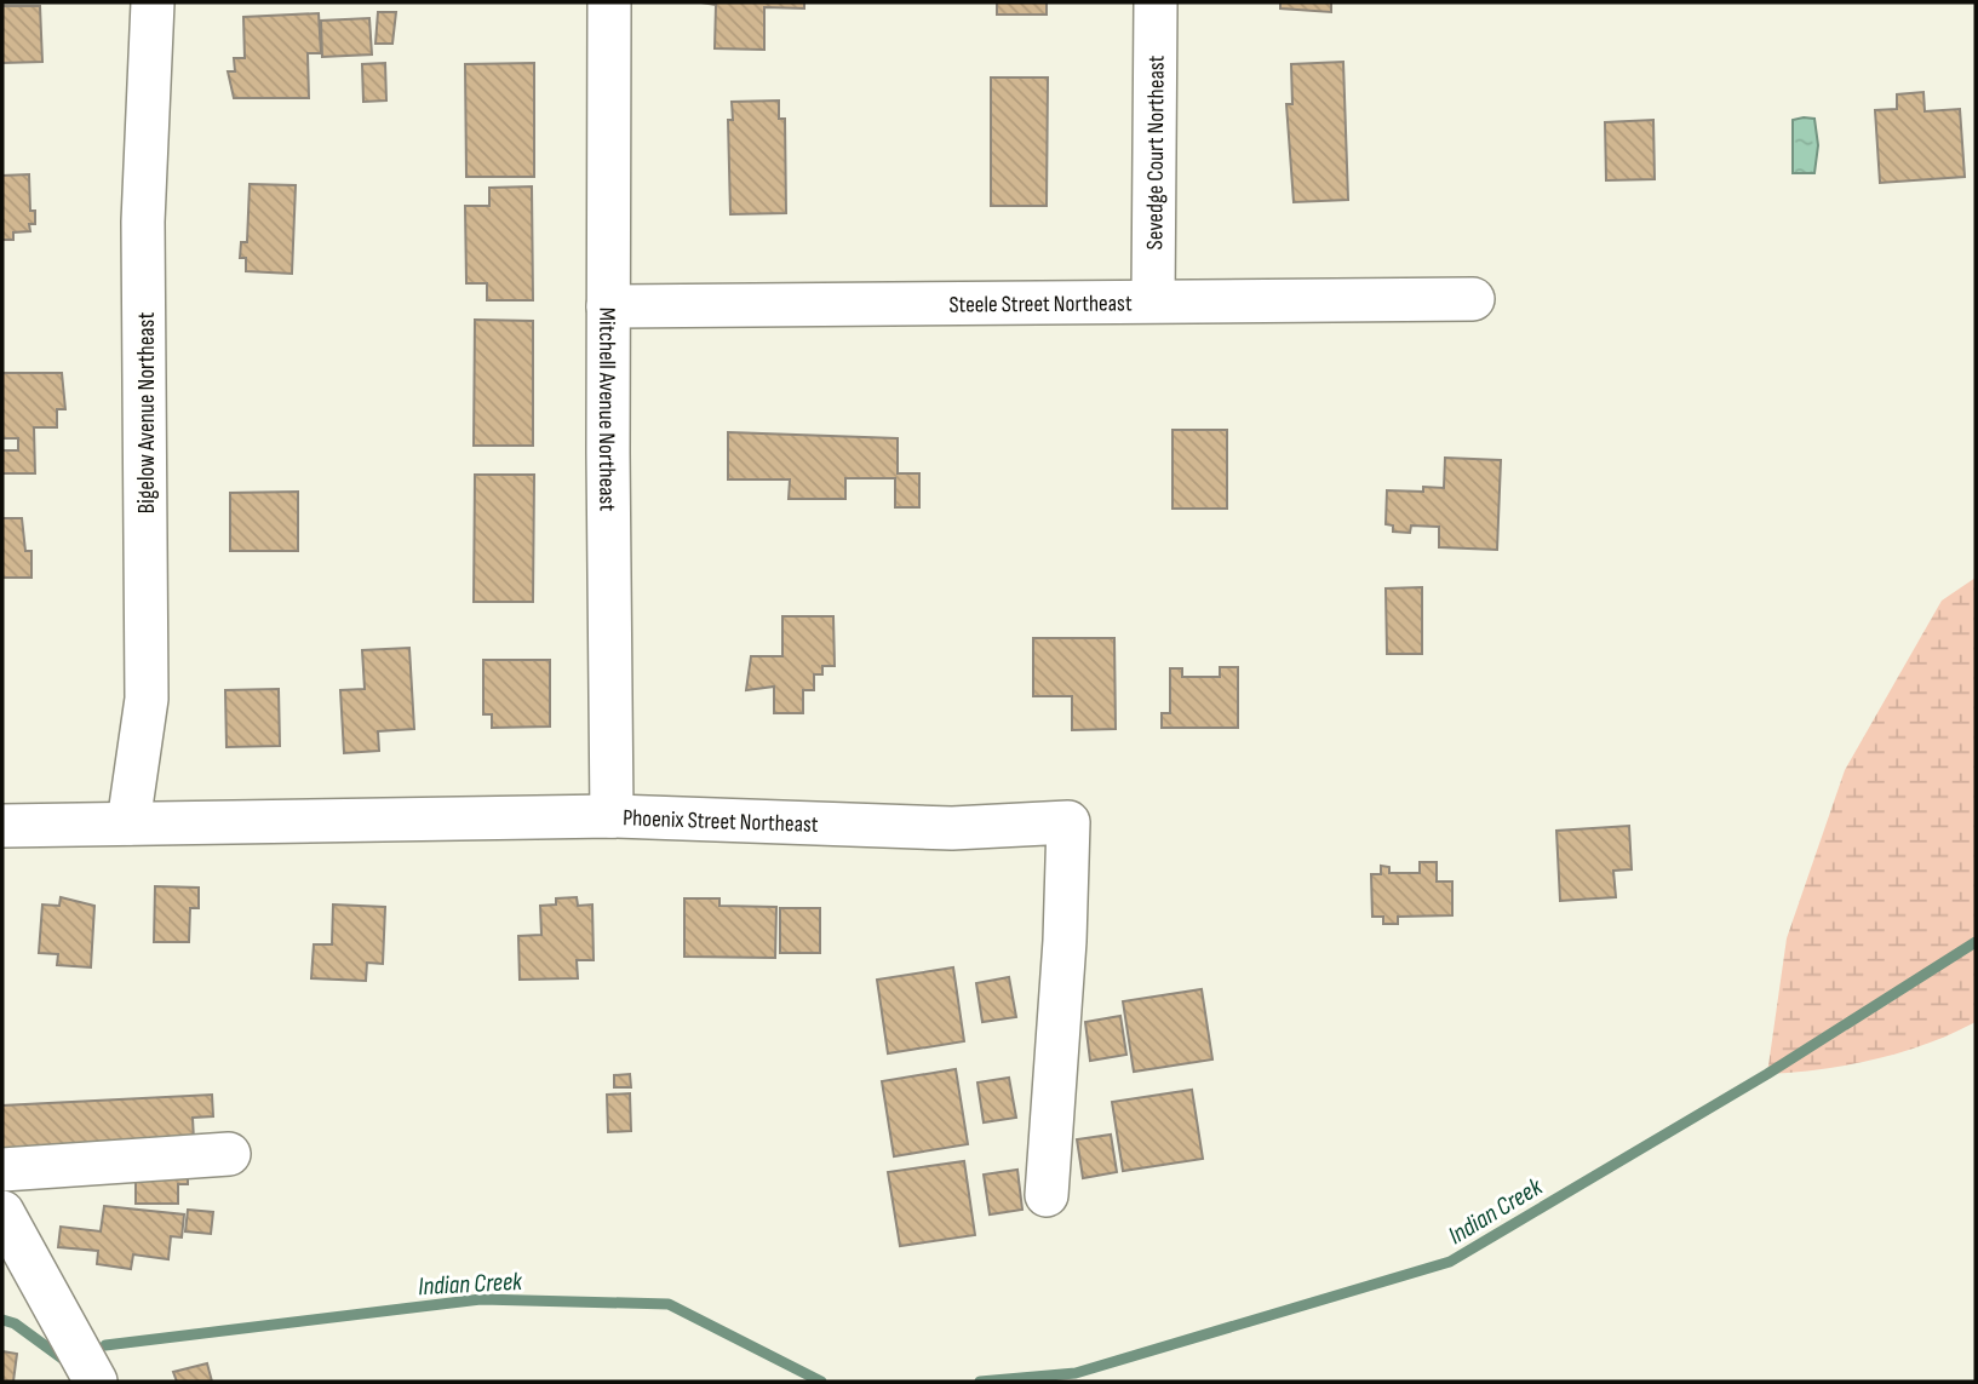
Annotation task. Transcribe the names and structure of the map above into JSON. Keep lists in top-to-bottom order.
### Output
{
  "streets": {
    "street": [
      "Sevedge Court Northeast",
      "Steele Street Northeast",
      "Mitchell Avenue Northeast",
      "Bigelow Avenue Northeast",
      "Phoenix Street Northeast"
    ]
  },
  "crossings": [
    ["Sevedge Court Northeast", "Steele Street Northeast"],
    ["Steele Street Northeast", "Mitchell Avenue Northeast"],
    ["Mitchell Avenue Northeast", "Phoenix Street Northeast"],
    ["Bigelow Avenue Northeast", "Phoenix Street Northeast"]
  ],
  "water": ["Indian Creek"]
}
